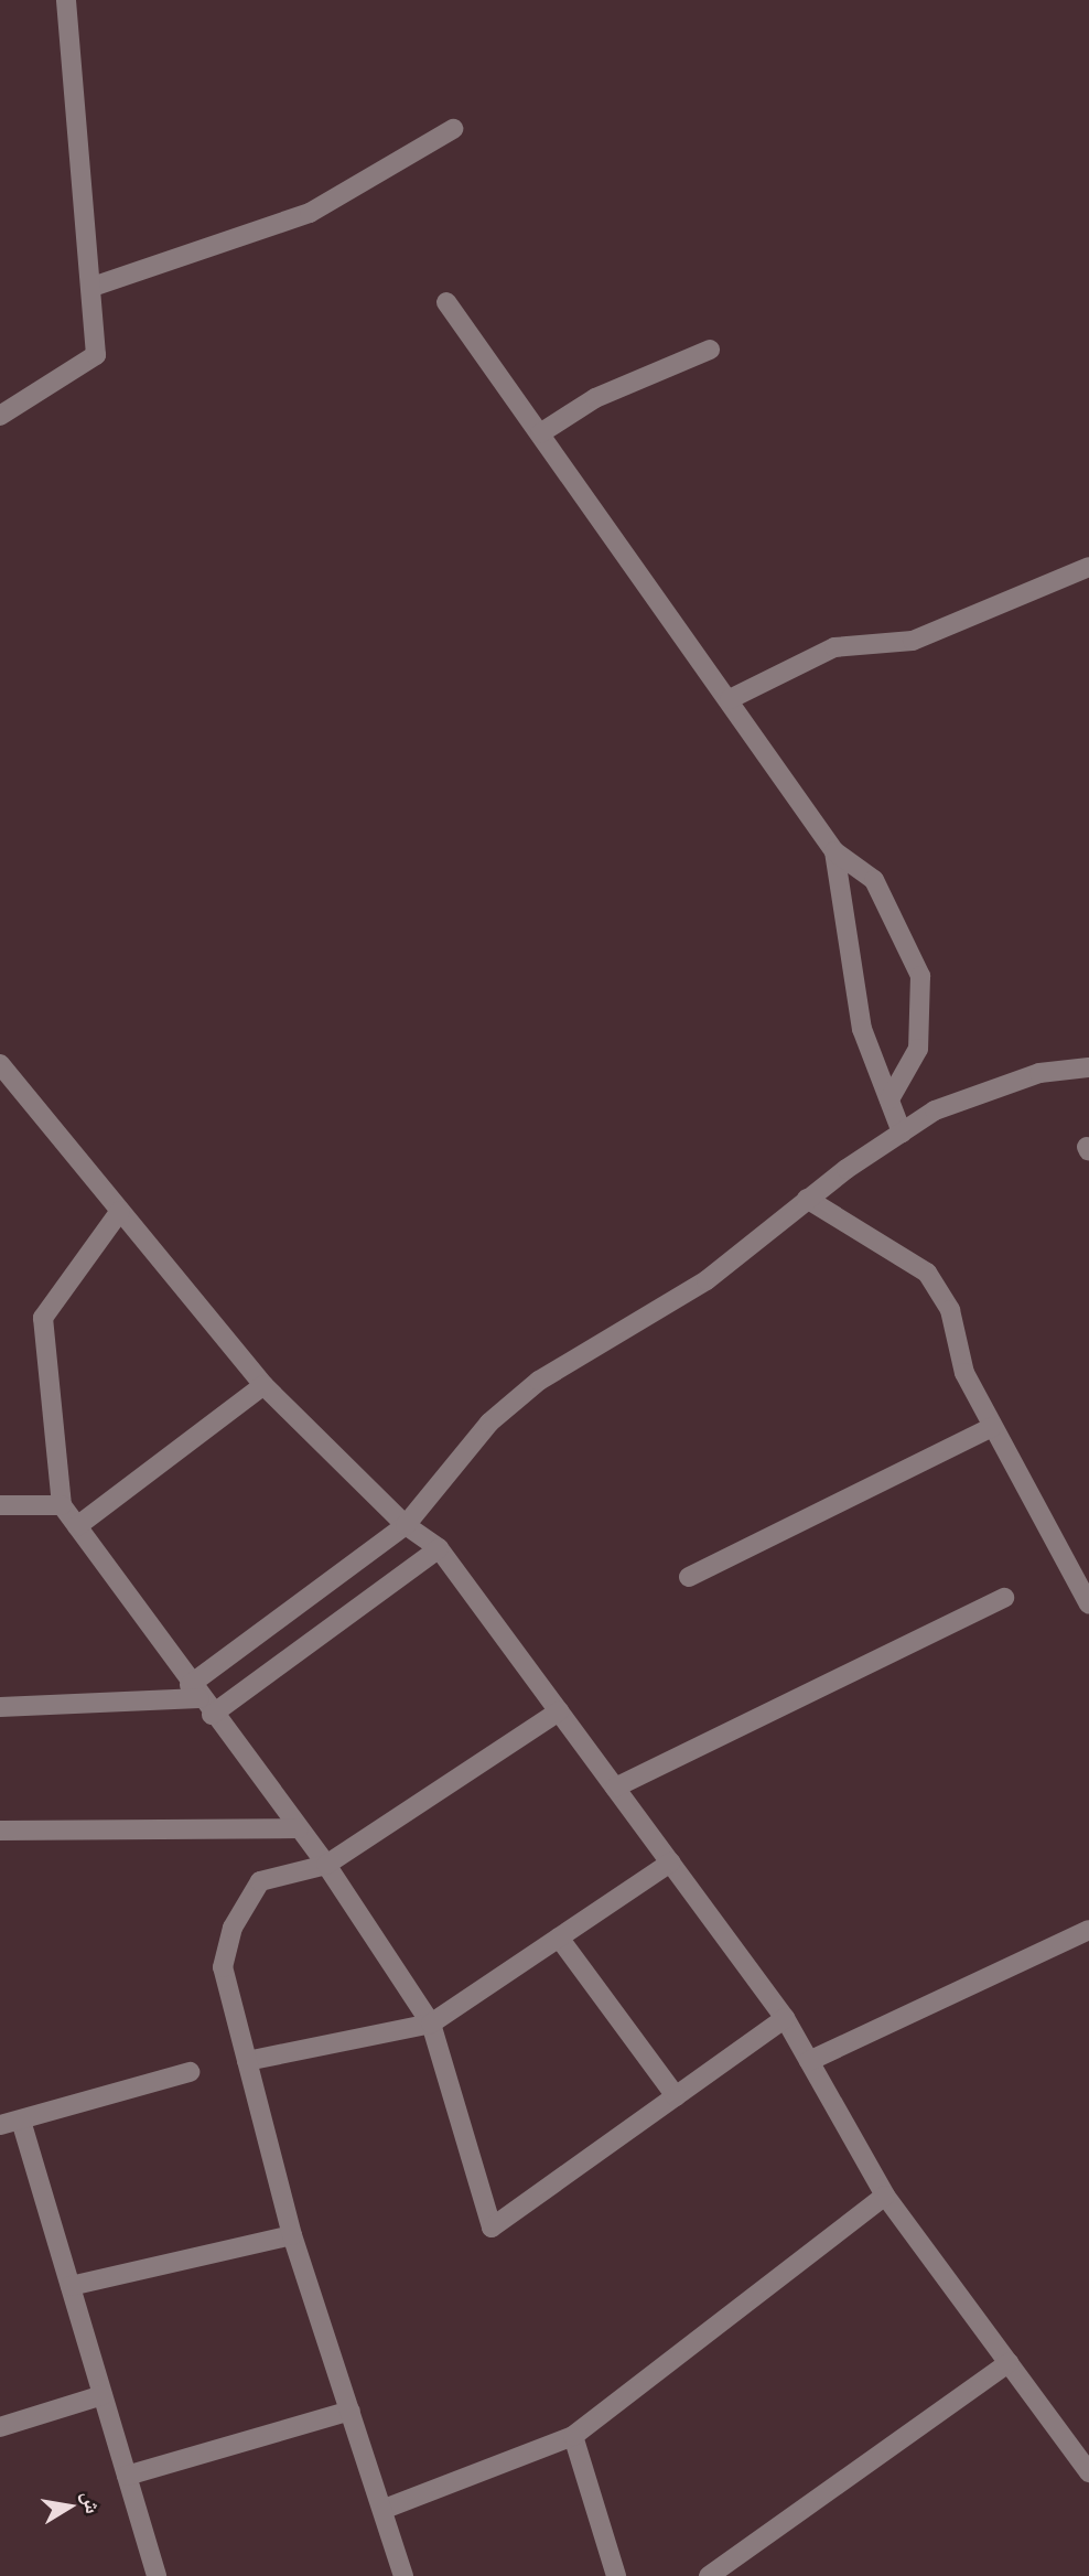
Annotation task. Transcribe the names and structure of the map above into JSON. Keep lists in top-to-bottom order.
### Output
{
  "north": "right"
}
